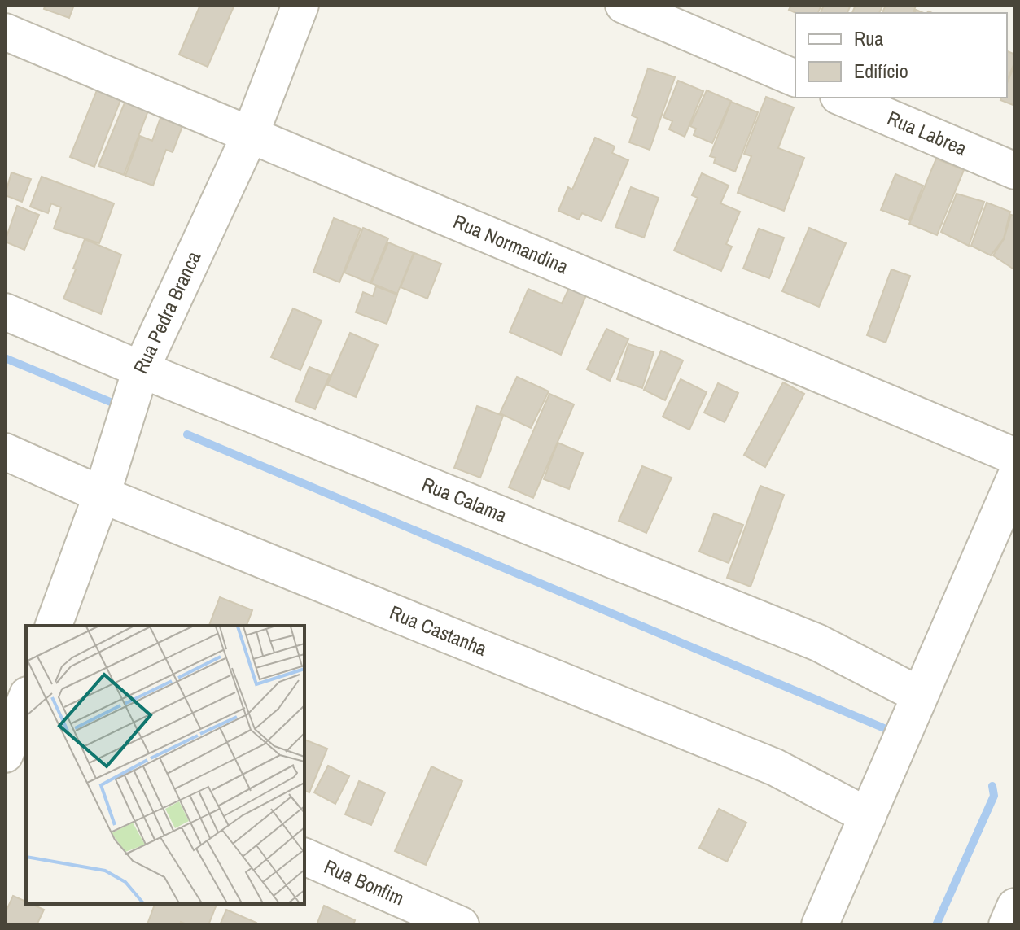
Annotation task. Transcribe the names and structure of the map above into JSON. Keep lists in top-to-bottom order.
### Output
{
  "streets": {
    "street": [
      "Rua Labrea",
      "Rua Normandina",
      "Rua Pedra Branca",
      "Rua Calama",
      "Rua Castanha",
      "Rua Bonfim"
    ]
  },
  "crossings": [
    ["Rua Normandina", "Rua Pedra Branca"],
    ["Rua Pedra Branca", "Rua Calama"],
    ["Rua Pedra Branca", "Rua Castanha"]
  ],
  "legend": ["Rua", "Edifício"]
}
